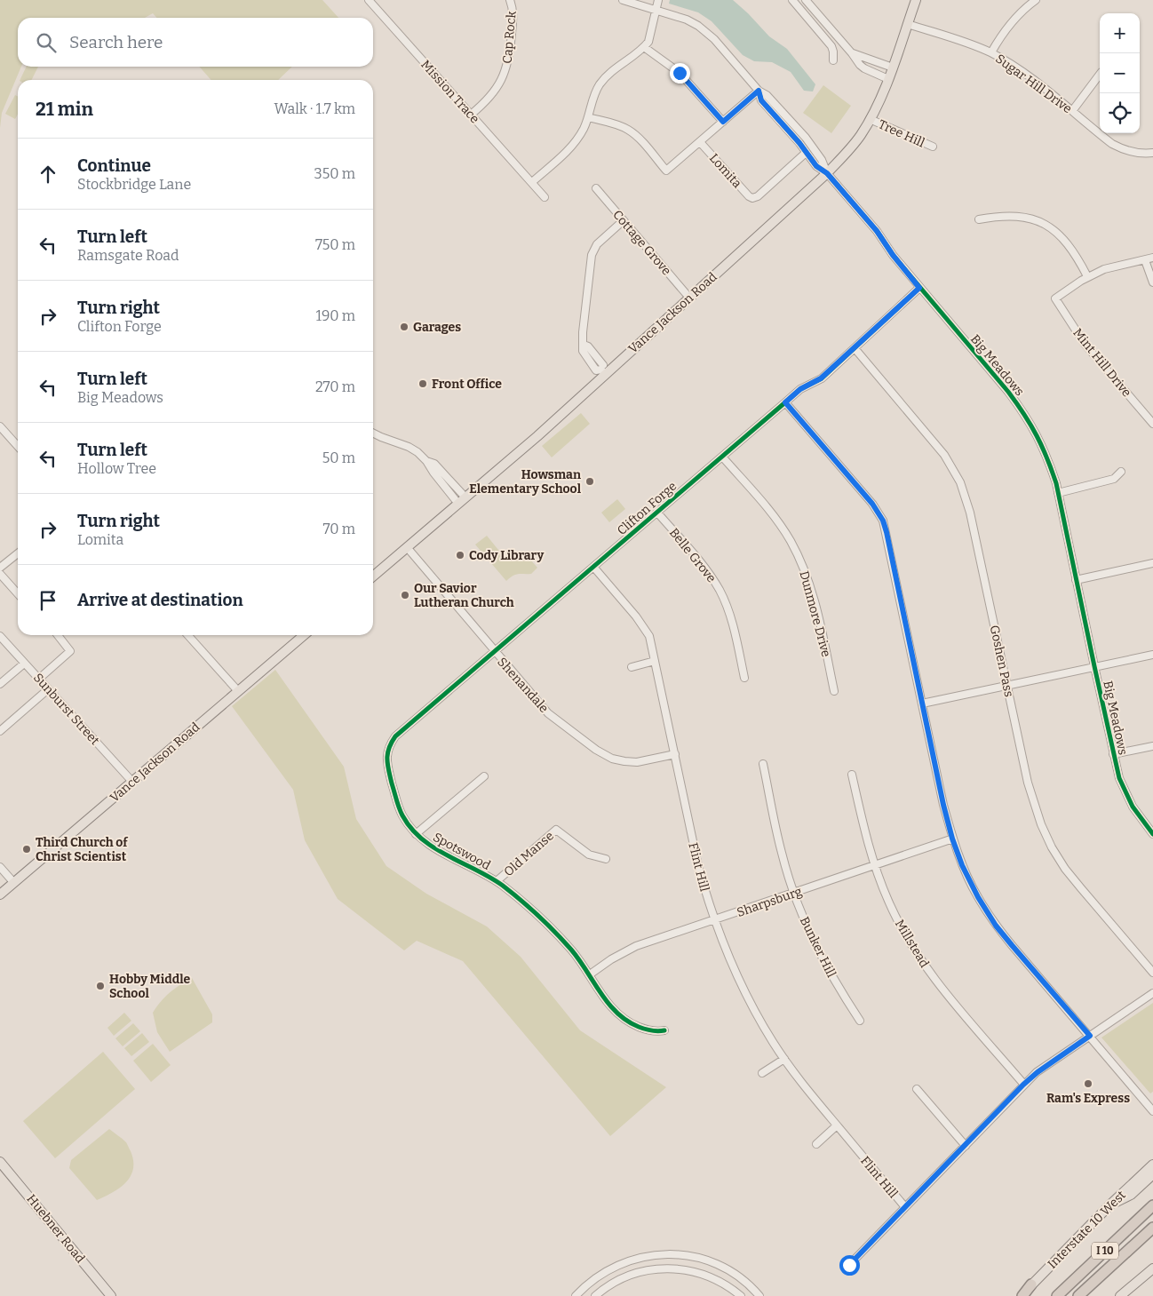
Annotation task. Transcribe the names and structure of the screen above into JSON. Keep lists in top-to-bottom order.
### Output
{
  "streets": {
    "highway": ["I 10"],
    "main road": ["Vance Jackson Road", "Huebner Road", "Interstate 10 West"],
    "street": [
      "Cap Rock",
      "Sugar Hill Drive",
      "Mission Trace",
      "Tree Hill",
      "Lomita",
      "Cottage Grove",
      "Mint Hill Drive",
      "Big Meadows",
      "Clifton Forge",
      "Belle Grove",
      "Dunmore Drive",
      "Goshen Pass",
      "Shenandale",
      "Sunburst Street",
      "Spotswood",
      "Old Manse",
      "Flint Hill",
      "Sharpsburg",
      "Millstead",
      "Bunker Hill"
    ]
  },
  "crossings": [
    ["Cap Rock", "Mission Trace"],
    ["Sugar Hill Drive", "Vance Jackson Road"],
    ["Tree Hill", "Vance Jackson Road"],
    ["Lomita", "Big Meadows"],
    ["Cottage Grove", "Vance Jackson Road"],
    ["Vance Jackson Road", "Big Meadows"],
    ["Vance Jackson Road", "Shenandale"],
    ["Vance Jackson Road", "Sunburst Street"],
    ["Big Meadows", "Clifton Forge"],
    ["Clifton Forge", "Belle Grove"],
    ["Clifton Forge", "Dunmore Drive"],
    ["Clifton Forge", "Goshen Pass"],
    ["Clifton Forge", "Shenandale"],
    ["Clifton Forge", "Spotswood"],
    ["Clifton Forge", "Flint Hill"],
    ["Shenandale", "Flint Hill"],
    ["Spotswood", "Old Manse"],
    ["Spotswood", "Sharpsburg"],
    ["Flint Hill", "Sharpsburg"],
    ["Sharpsburg", "Millstead"],
    ["Sharpsburg", "Bunker Hill"]
  ],
  "places": [
    "Garages",
    "Front Office",
    "Howsman Elementary School",
    "Cody Library",
    "Our Savior Lutheran Church",
    "Third Church of Christ Scientist",
    "Hobby Middle School",
    "Ram's Express"
  ],
  "page": {
    "map_buttons": ["+", "−"],
    "search": "Search here",
    "heading": ["21 min", "Walk · 1.7 km"],
    "list": [
      ["Continue", "Stockbridge Lane", "350 m"],
      ["Turn left", "Ramsgate Road", "750 m"],
      ["Turn right", "Clifton Forge", "190 m"],
      ["Turn left", "Big Meadows", "270 m"],
      ["Turn left", "Hollow Tree", "50 m"],
      ["Turn right", "Lomita", "70 m"],
      "Arrive at destination"
    ]
  }
}
